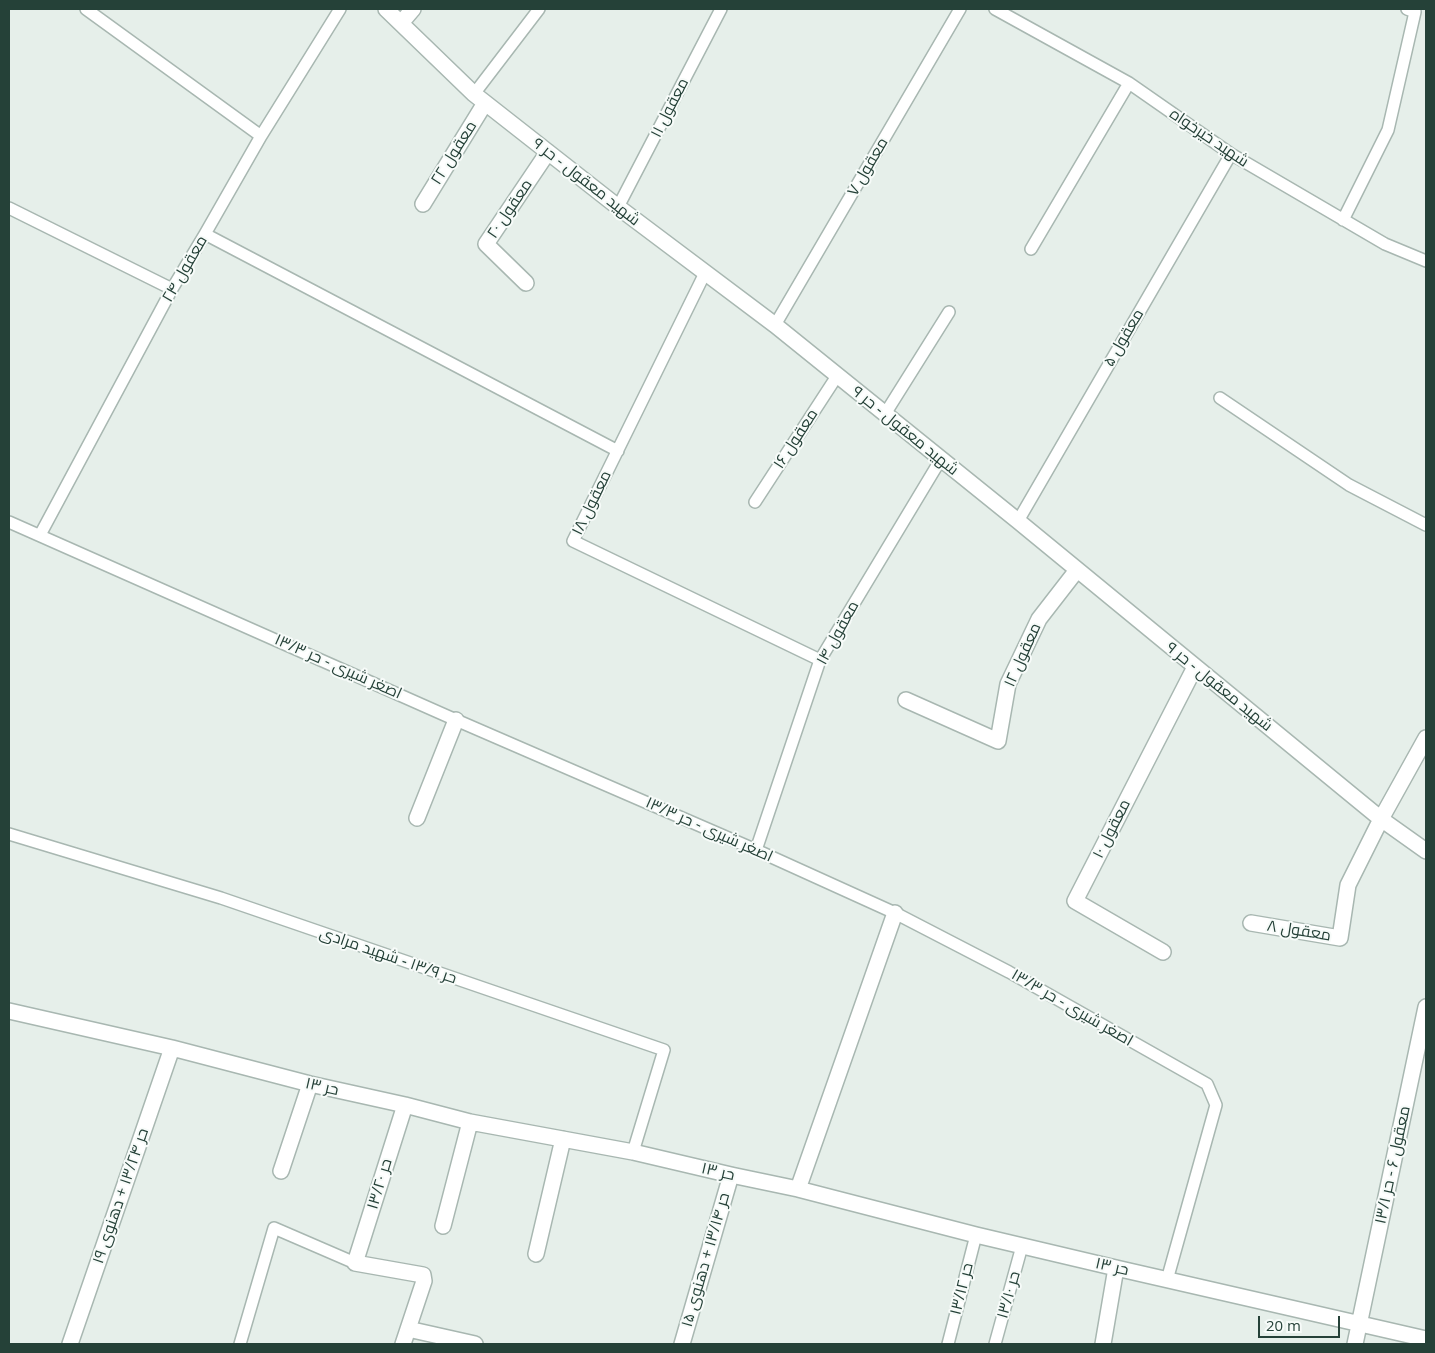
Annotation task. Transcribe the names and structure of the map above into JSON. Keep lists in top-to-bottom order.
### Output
{
  "streets": {
    "street": [
      "معقول ۲۲",
      "شهید معقول - حر ۹",
      "معقول ۲۰",
      "معقول ۱۲",
      "معقول ۱۰",
      "معقول ۸",
      "حر ۱۳",
      "معقول ۶ - حر ۱۳/۱",
      "حر ۱۳/۲۰",
      "حر ۱۳/۲۴ + دهنوی ۱۹",
      "حر ۱۳/۱۴ + دهنوی ۱۵"
    ],
    "lane": [
      "معقول ۱۱",
      "شهید خیرخواه",
      "معقول ۷",
      "معقول ۲۴",
      "معقول ۵",
      "معقول ۱۶",
      "معقول ۱۸",
      "معقول ۱۴",
      "اصغر شیری - حر ۱۳/۳",
      "حر ۱۳/۹ - شهید مرادی",
      "حر ۱۳/۱۲",
      "حر ۱۳/۱۰"
    ]
  },
  "crossings": [
    ["معقول ۱۱", "شهید معقول - حر ۹"],
    ["شهید خیرخواه", "معقول ۵"],
    ["معقول ۲۲", "شهید معقول - حر ۹"],
    ["معقول ۷", "شهید معقول - حر ۹"],
    ["شهید معقول - حر ۹", "معقول ۲۰"],
    ["شهید معقول - حر ۹", "معقول ۵"],
    ["شهید معقول - حر ۹", "معقول ۱۶"],
    ["شهید معقول - حر ۹", "معقول ۱۸"],
    ["شهید معقول - حر ۹", "معقول ۱۴"],
    ["شهید معقول - حر ۹", "معقول ۱۲"],
    ["شهید معقول - حر ۹", "معقول ۱۰"],
    ["شهید معقول - حر ۹", "معقول ۸"],
    ["معقول ۲۴", "اصغر شیری - حر ۱۳/۳"],
    ["معقول ۱۸", "معقول ۱۴"],
    ["معقول ۱۴", "اصغر شیری - حر ۱۳/۳"],
    ["اصغر شیری - حر ۱۳/۳", "حر ۱۳"],
    ["حر ۱۳/۹ - شهید مرادی", "حر ۱۳"],
    ["حر ۱۳", "معقول ۶ - حر ۱۳/۱"],
    ["حر ۱۳", "حر ۱۳/۲۰"],
    ["حر ۱۳", "حر ۱۳/۲۴ + دهنوی ۱۹"],
    ["حر ۱۳", "حر ۱۳/۱۴ + دهنوی ۱۵"],
    ["حر ۱۳", "حر ۱۳/۱۲"],
    ["حر ۱۳", "حر ۱۳/۱۰"]
  ],
  "scale_bar": "20 m"
}
